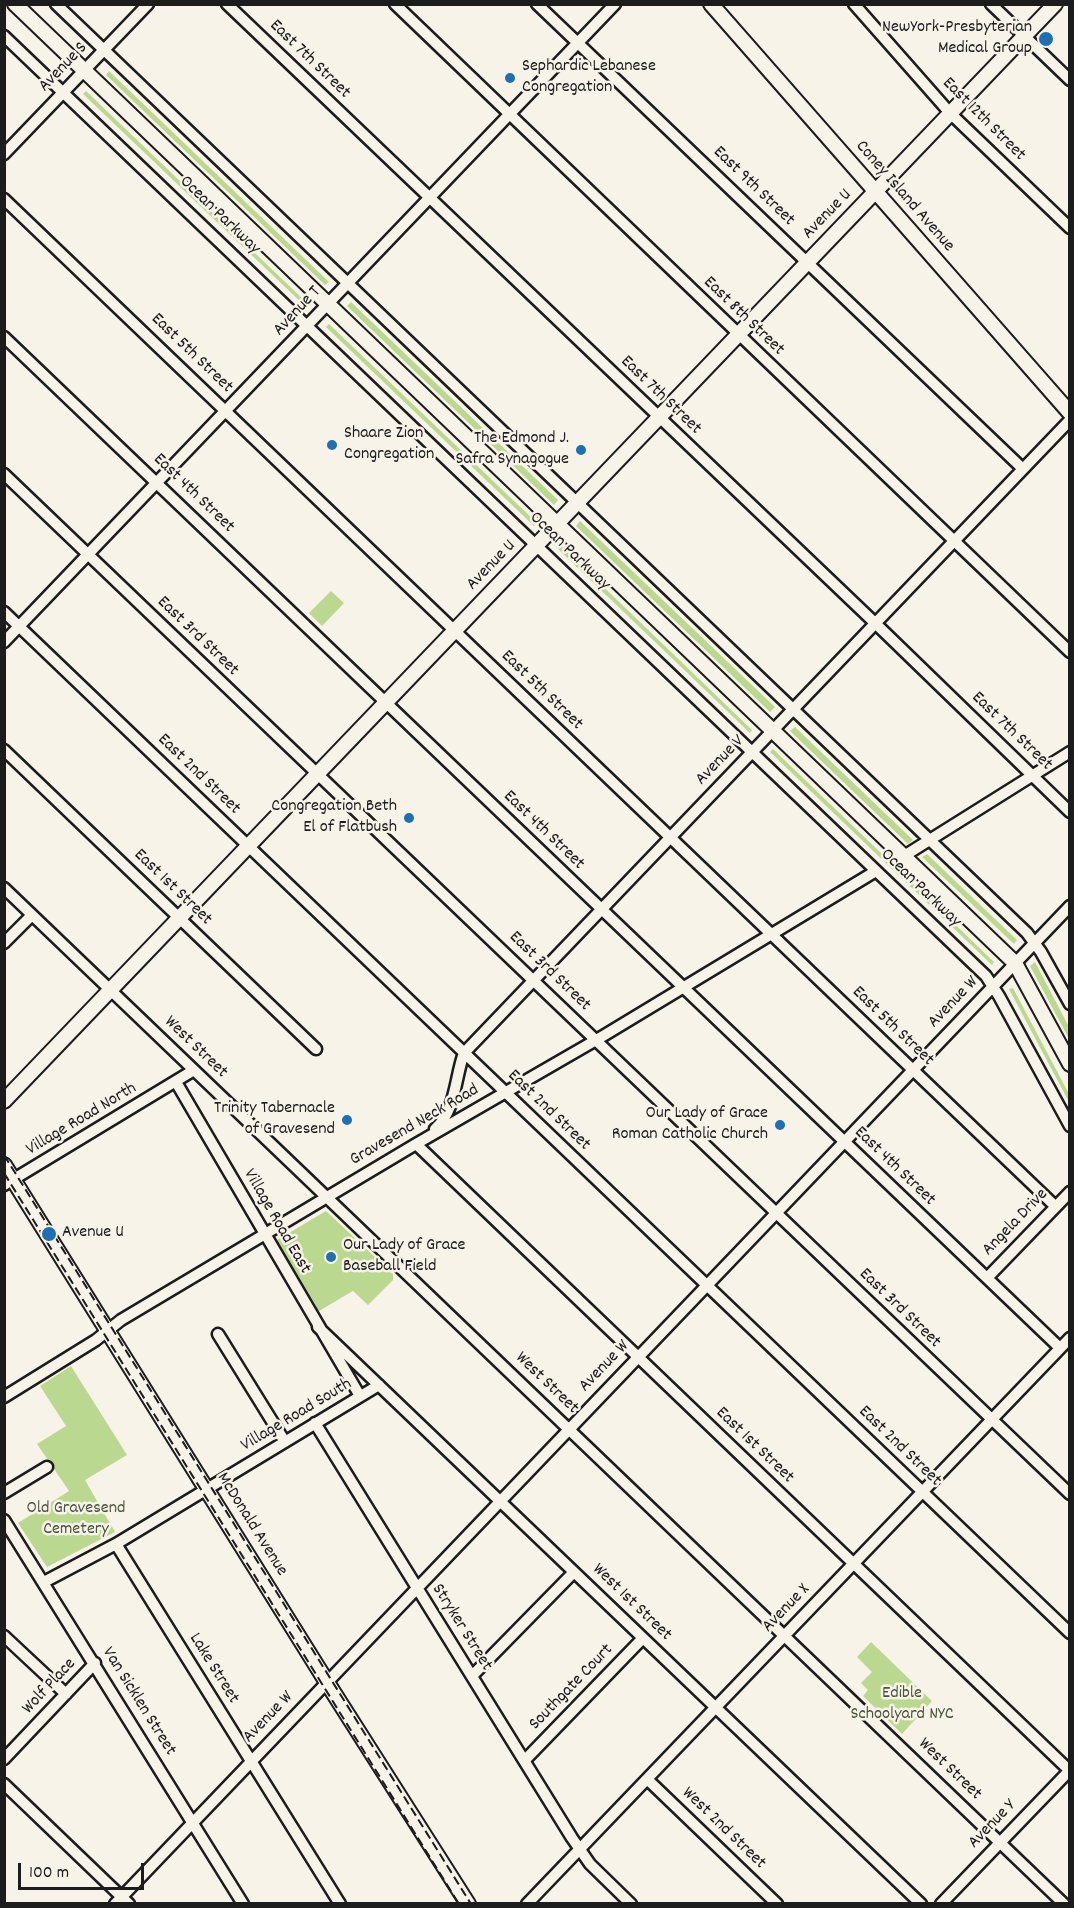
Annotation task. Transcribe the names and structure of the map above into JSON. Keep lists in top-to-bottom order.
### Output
{
  "streets": {
    "main road": [
      "Coney Island Avenue",
      "Avenue U",
      "Ocean Parkway",
      "McDonald Avenue"
    ],
    "street": [
      "East 7th Street",
      "Avenue S",
      "East 12th Street",
      "East 9th Street",
      "Avenue T",
      "East 8th Street",
      "East 5th Street",
      "East 4th Street",
      "East 3rd Street",
      "Avenue V",
      "East 2nd Street",
      "East 1st Street",
      "Avenue W",
      "West Street",
      "Village Road North",
      "Gravesend Neck Road",
      "Village Road East",
      "Angela Drive",
      "Village Road South",
      "West 1st Street",
      "Avenue X",
      "Stryker Street",
      "Lake Street",
      "Wolf Place",
      "Southgate Court",
      "Van Sicklen Street",
      "Avenue Y",
      "West 2nd Street"
    ]
  },
  "crossings": [
    ["East 7th Street", "Avenue U"],
    ["East 7th Street", "Avenue T"],
    ["East 7th Street", "Avenue V"],
    ["Avenue S", "Ocean Parkway"],
    ["East 12th Street", "Avenue U"],
    ["East 9th Street", "Avenue U"],
    ["East 9th Street", "Avenue T"],
    ["East 9th Street", "Avenue V"],
    ["Coney Island Avenue", "Avenue U"],
    ["Avenue U", "Ocean Parkway"],
    ["Avenue U", "East 8th Street"],
    ["Avenue U", "East 5th Street"],
    ["Avenue U", "East 4th Street"],
    ["Avenue U", "East 3rd Street"],
    ["Avenue U", "East 2nd Street"],
    ["Avenue U", "East 1st Street"],
    ["Avenue U", "West Street"],
    ["Ocean Parkway", "Avenue T"],
    ["Ocean Parkway", "Avenue V"],
    ["Ocean Parkway", "Avenue W"],
    ["Ocean Parkway", "Gravesend Neck Road"],
    ["Avenue T", "East 8th Street"],
    ["Avenue T", "East 5th Street"],
    ["Avenue T", "East 4th Street"],
    ["Avenue T", "East 3rd Street"],
    ["Avenue T", "East 2nd Street"],
    ["East 8th Street", "Avenue V"],
    ["East 5th Street", "Avenue V"],
    ["East 5th Street", "Avenue W"],
    ["East 5th Street", "Gravesend Neck Road"],
    ["East 5th Street", "Angela Drive"],
    ["East 4th Street", "Avenue V"],
    ["East 4th Street", "Avenue W"],
    ["East 4th Street", "Gravesend Neck Road"],
    ["East 4th Street", "Angela Drive"],
    ["East 4th Street", "Avenue X"],
    ["East 3rd Street", "Avenue V"],
    ["East 3rd Street", "Avenue W"],
    ["East 3rd Street", "Gravesend Neck Road"],
    ["East 3rd Street", "Avenue X"],
    ["Avenue V", "East 2nd Street"],
    ["Avenue V", "East 1st Street"],
    ["Avenue V", "Gravesend Neck Road"],
    ["East 2nd Street", "Avenue W"],
    ["East 2nd Street", "Gravesend Neck Road"],
    ["East 2nd Street", "Avenue X"],
    ["East 1st Street", "Avenue W"],
    ["East 1st Street", "Gravesend Neck Road"],
    ["East 1st Street", "Avenue X"],
    ["East 1st Street", "Avenue Y"],
    ["Avenue W", "West Street"],
    ["Avenue W", "McDonald Avenue"],
    ["Avenue W", "West 1st Street"],
    ["Avenue W", "Stryker Street"],
    ["Avenue W", "Lake Street"],
    ["Avenue W", "Van Sicklen Street"],
    ["West Street", "Gravesend Neck Road"],
    ["West Street", "Avenue X"],
    ["West Street", "Avenue Y"],
    ["Village Road North", "Village Road East"],
    ["Village Road North", "McDonald Avenue"],
    ["Gravesend Neck Road", "Village Road East"],
    ["Gravesend Neck Road", "McDonald Avenue"],
    ["Village Road East", "Village Road South"],
    ["Village Road East", "West 1st Street"],
    ["Village Road South", "McDonald Avenue"],
    ["Village Road South", "West 1st Street"],
    ["Village Road South", "Stryker Street"],
    ["Village Road South", "Lake Street"],
    ["Village Road South", "Van Sicklen Street"],
    ["West 1st Street", "Avenue X"],
    ["West 1st Street", "Southgate Court"],
    ["Avenue X", "Stryker Street"],
    ["Avenue X", "West 2nd Street"],
    ["Stryker Street", "Southgate Court"],
    ["Wolf Place", "Van Sicklen Street"]
  ],
  "parks": ["Old Gravesend Cemetery", "Edible Schoolyard NYC"],
  "places": [
    "NewYork-Presbyterian Medical Group",
    "Sephardic Lebanese Congregation",
    "Shaare Zion Congregation",
    "The Edmond J. Safra Synagogue",
    "Congregation Beth El of Flatbush",
    "Trinity Tabernacle of Gravesend",
    "Our Lady of Grace Roman Catholic Church",
    "Avenue U",
    "Our Lady of Grace Baseball Field"
  ],
  "scale_bar": "100 m"
}
